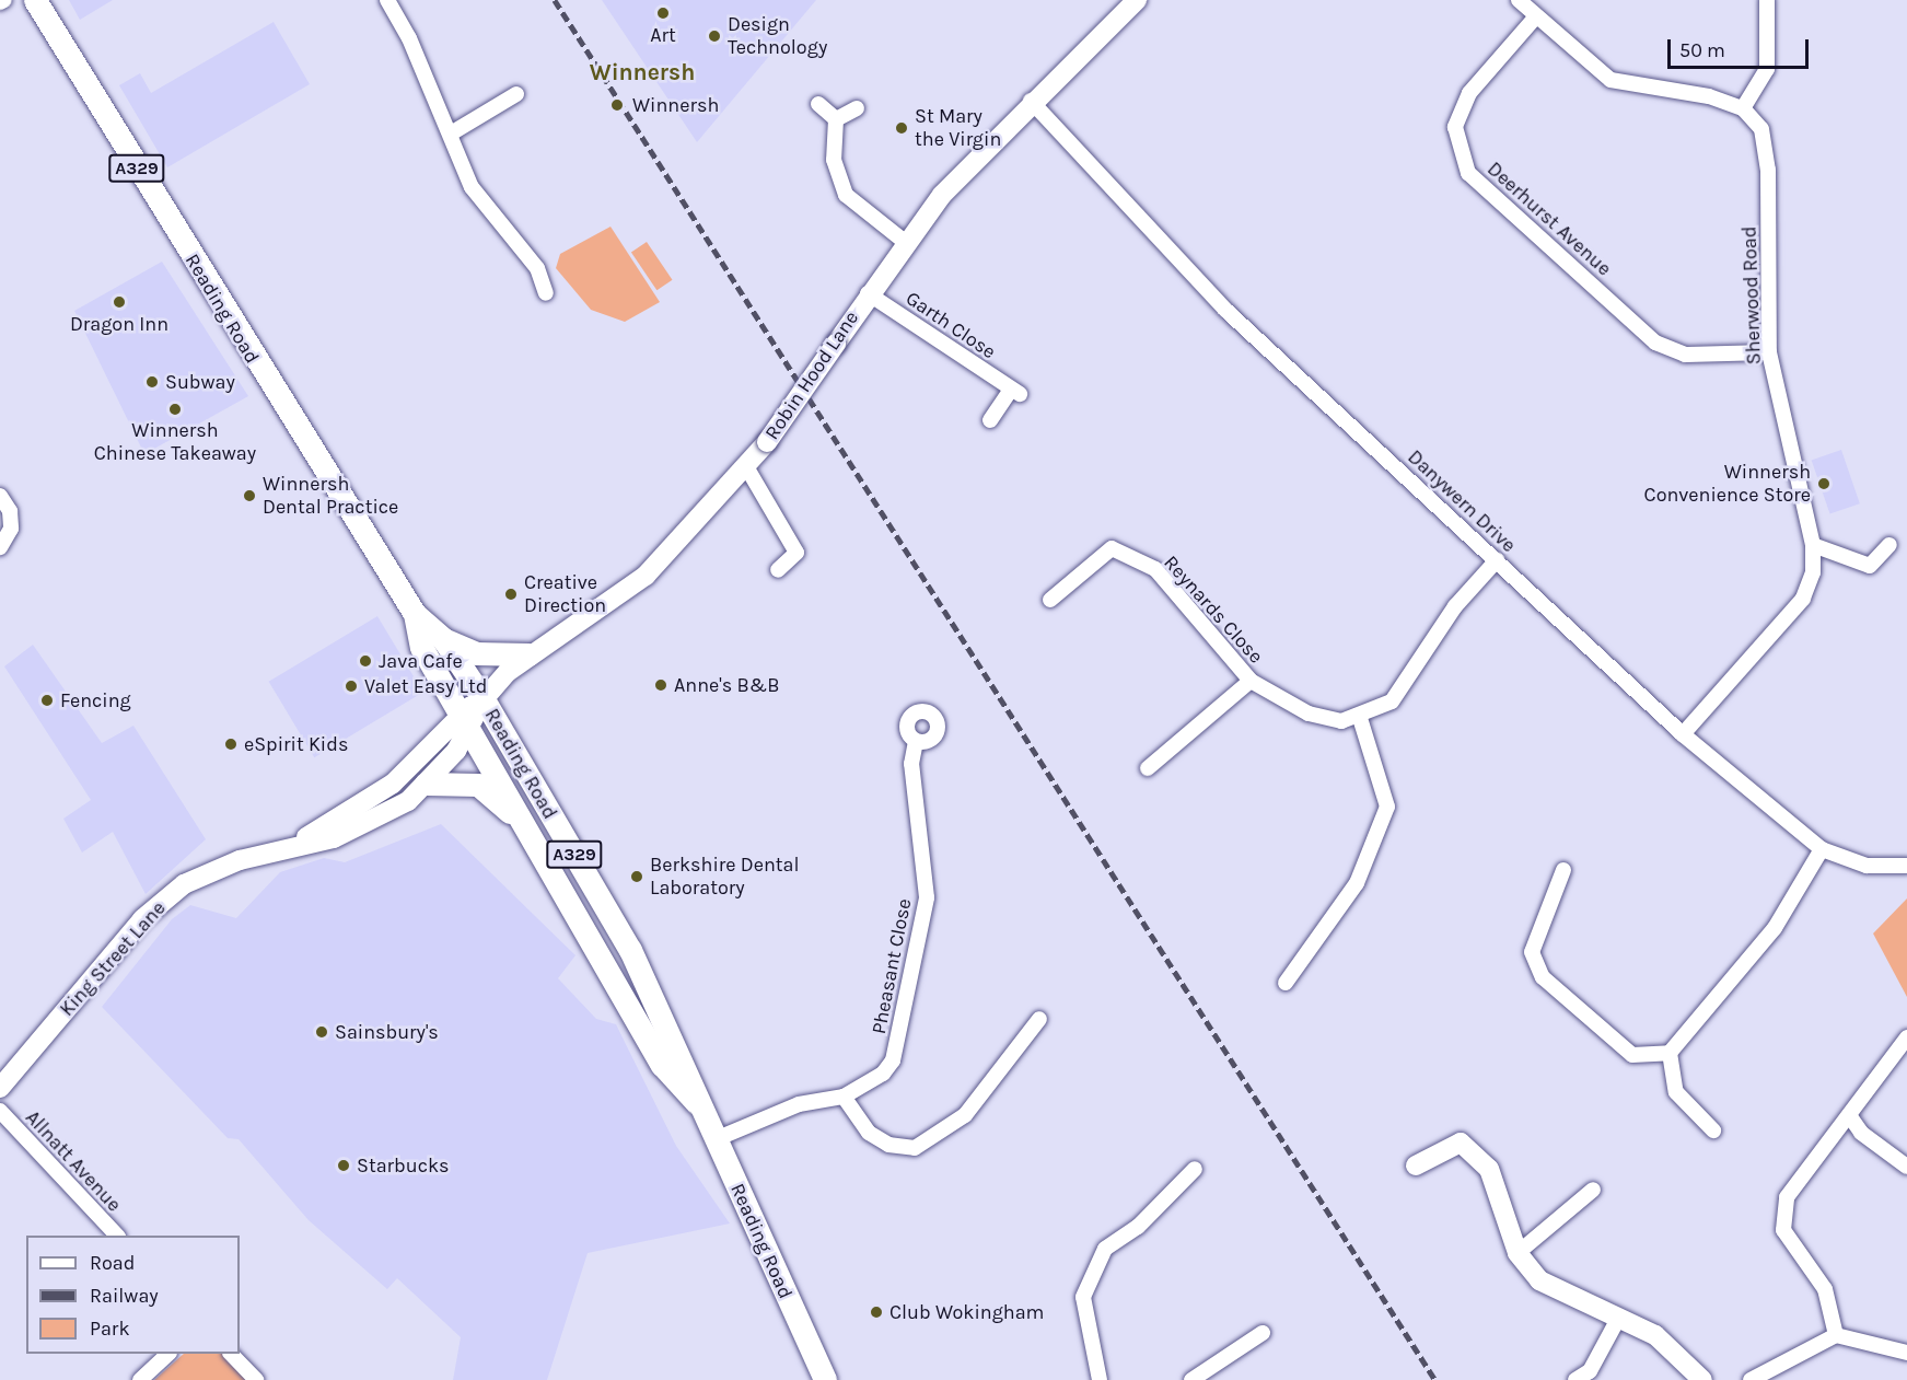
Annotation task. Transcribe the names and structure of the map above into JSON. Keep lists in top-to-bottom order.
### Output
{
  "streets": {
    "main road": [
      "A329",
      "Reading Road",
      "Robin Hood Lane",
      "King Street Lane"
    ],
    "street": [
      "Deerhurst Avenue",
      "Sherwood Road",
      "Garth Close",
      "Danywern Drive",
      "Reynards Close",
      "Pheasant Close",
      "Allnatt Avenue"
    ]
  },
  "crossings": [
    ["Deerhurst Avenue", "Sherwood Road"],
    ["Sherwood Road", "Danywern Drive"],
    ["Reading Road", "Robin Hood Lane"],
    ["Reading Road", "King Street Lane"],
    ["Reading Road", "Pheasant Close"],
    ["Garth Close", "Robin Hood Lane"],
    ["Robin Hood Lane", "Danywern Drive"],
    ["Robin Hood Lane", "King Street Lane"]
  ],
  "districts": ["Winnersh"],
  "places": [
    "Art",
    "Design Technology",
    "Winnersh",
    "St Mary the Virgin",
    "Dragon Inn",
    "Subway",
    "Winnersh Chinese Takeaway",
    "Winnersh Convenience Store",
    "Winnersh Dental Practice",
    "Creative Direction",
    "Java Cafe",
    "Anne's B&B",
    "Valet Easy Ltd",
    "Fencing",
    "eSpirit Kids",
    "Berkshire Dental Laboratory",
    "Sainsbury's",
    "Starbucks",
    "Club Wokingham"
  ],
  "legend": ["Road", "Railway", "Park"],
  "scale_bar": "50 m"
}
